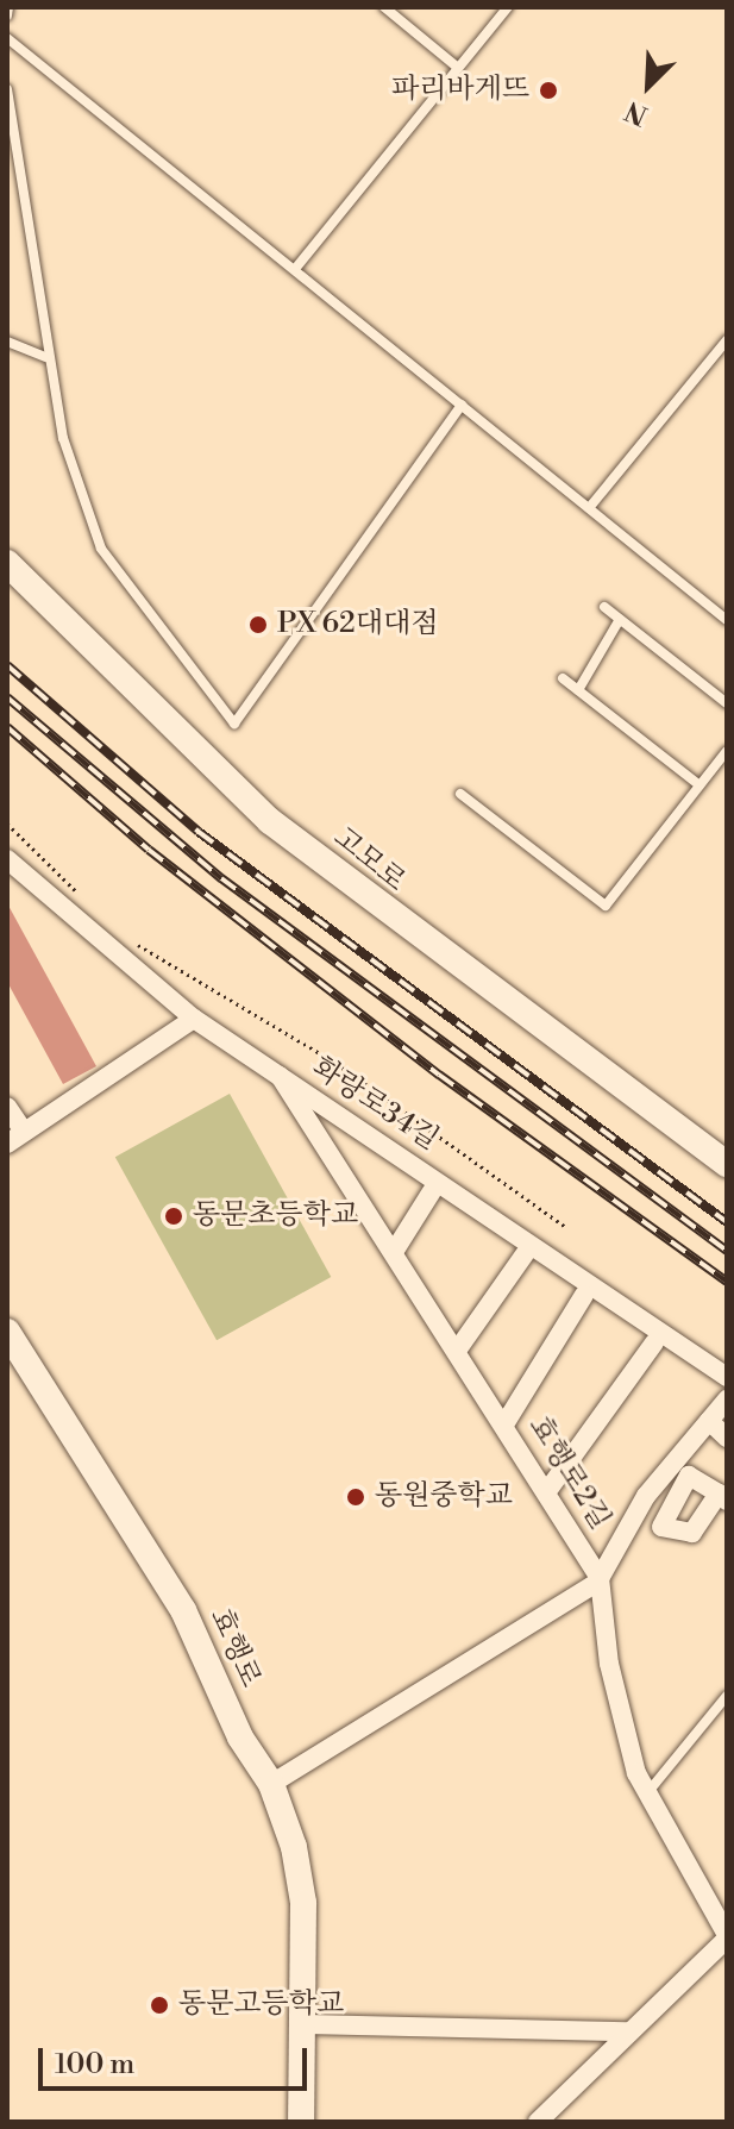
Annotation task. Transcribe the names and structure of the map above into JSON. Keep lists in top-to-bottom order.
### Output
{
  "streets": {
    "main road": ["고모로", "효행로"],
    "street": ["화랑로34길", "효행로2길"]
  },
  "crossings": [
    ["화랑로34길", "효행로2길"]
  ],
  "places": [
    "파리바게뜨",
    "PX 62대대점",
    "동문초등학교",
    "동원중학교",
    "동문고등학교"
  ],
  "scale_bar": "100 m",
  "north": "bottom left"
}
